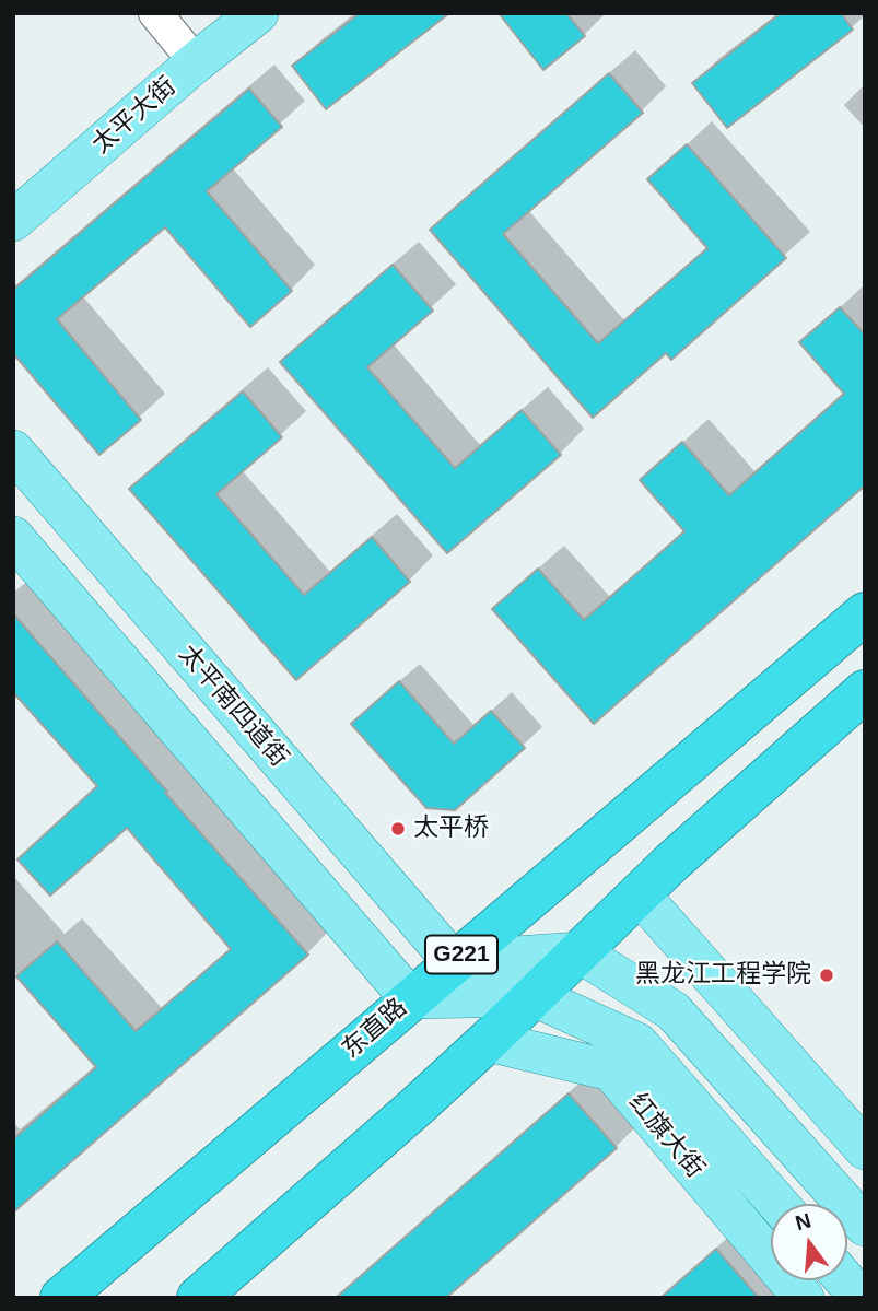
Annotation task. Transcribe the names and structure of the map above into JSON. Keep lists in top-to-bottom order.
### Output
{
  "streets": {
    "highway": ["G221", "东直路"],
    "main road": ["太平大街", "太平南四道街", "红旗大街"]
  },
  "crossings": [
    ["太平南四道街", "东直路"]
  ],
  "places": ["太平桥", "黑龙江工程学院"],
  "north": "top"
}
